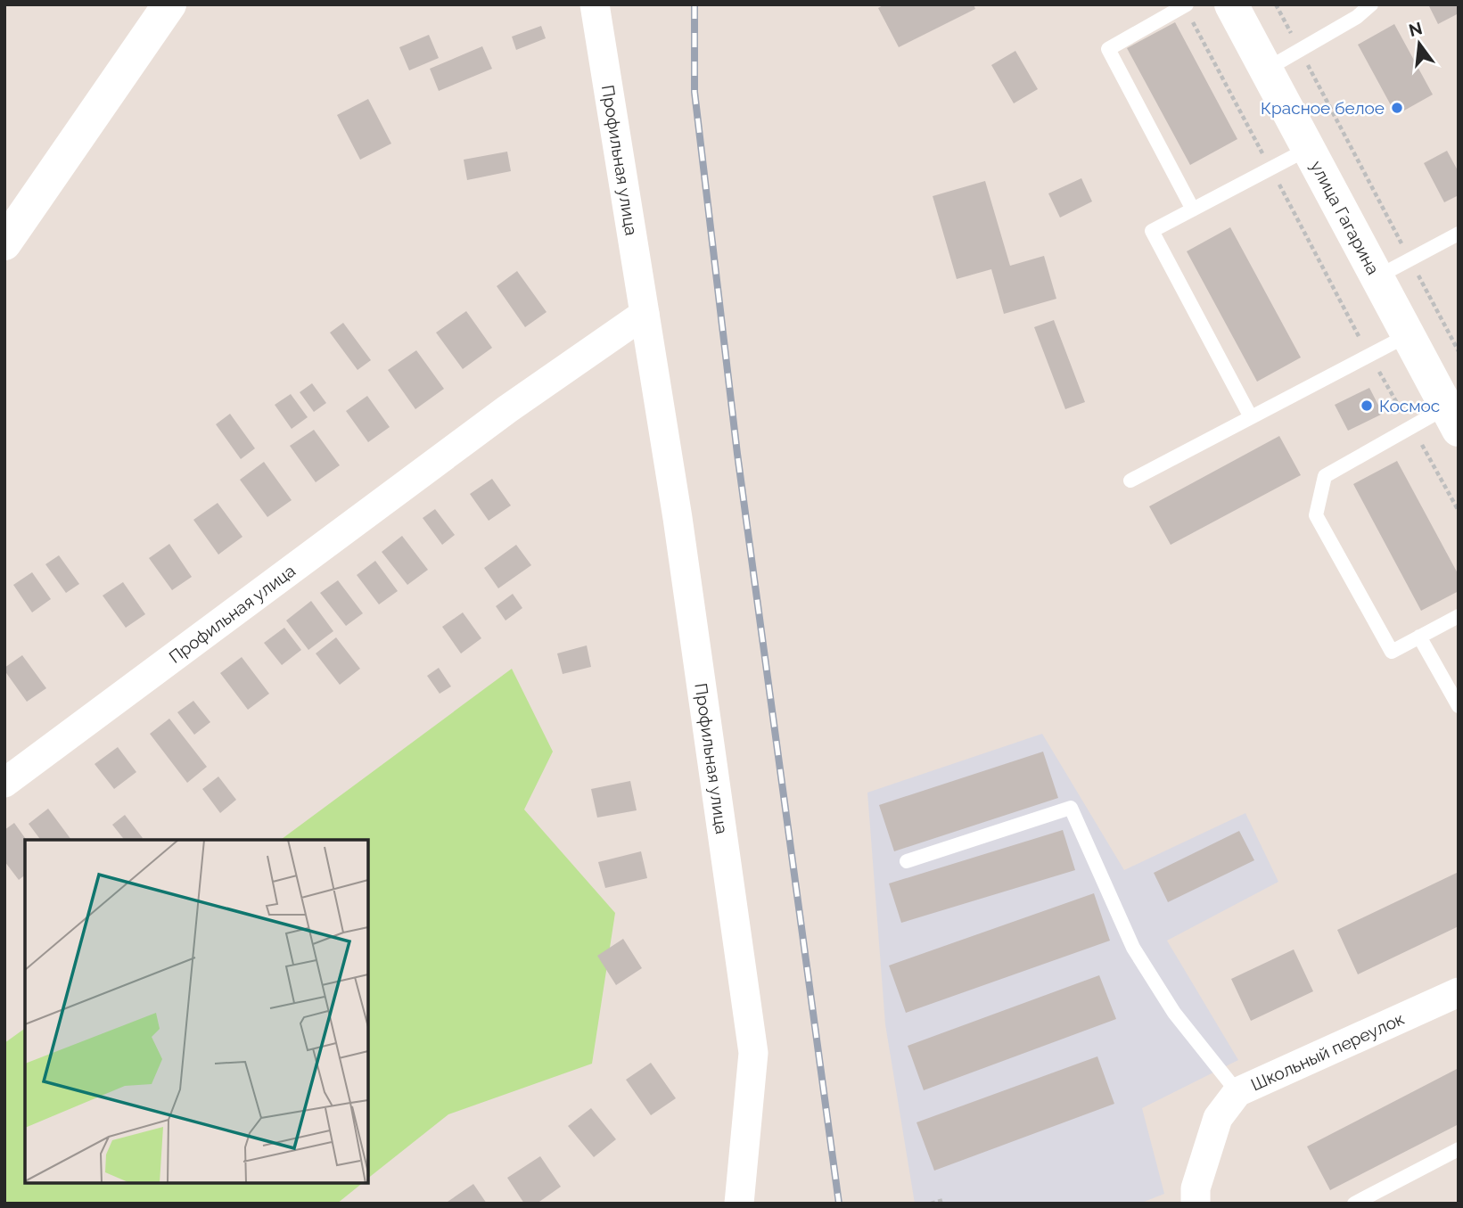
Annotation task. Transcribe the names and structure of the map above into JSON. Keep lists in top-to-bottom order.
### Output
{
  "streets": {
    "main road": ["улица Гагарина"],
    "street": ["Профильная улица", "Школьный переулок"]
  },
  "places": ["Красное белое", "Космос"],
  "north": "top"
}
